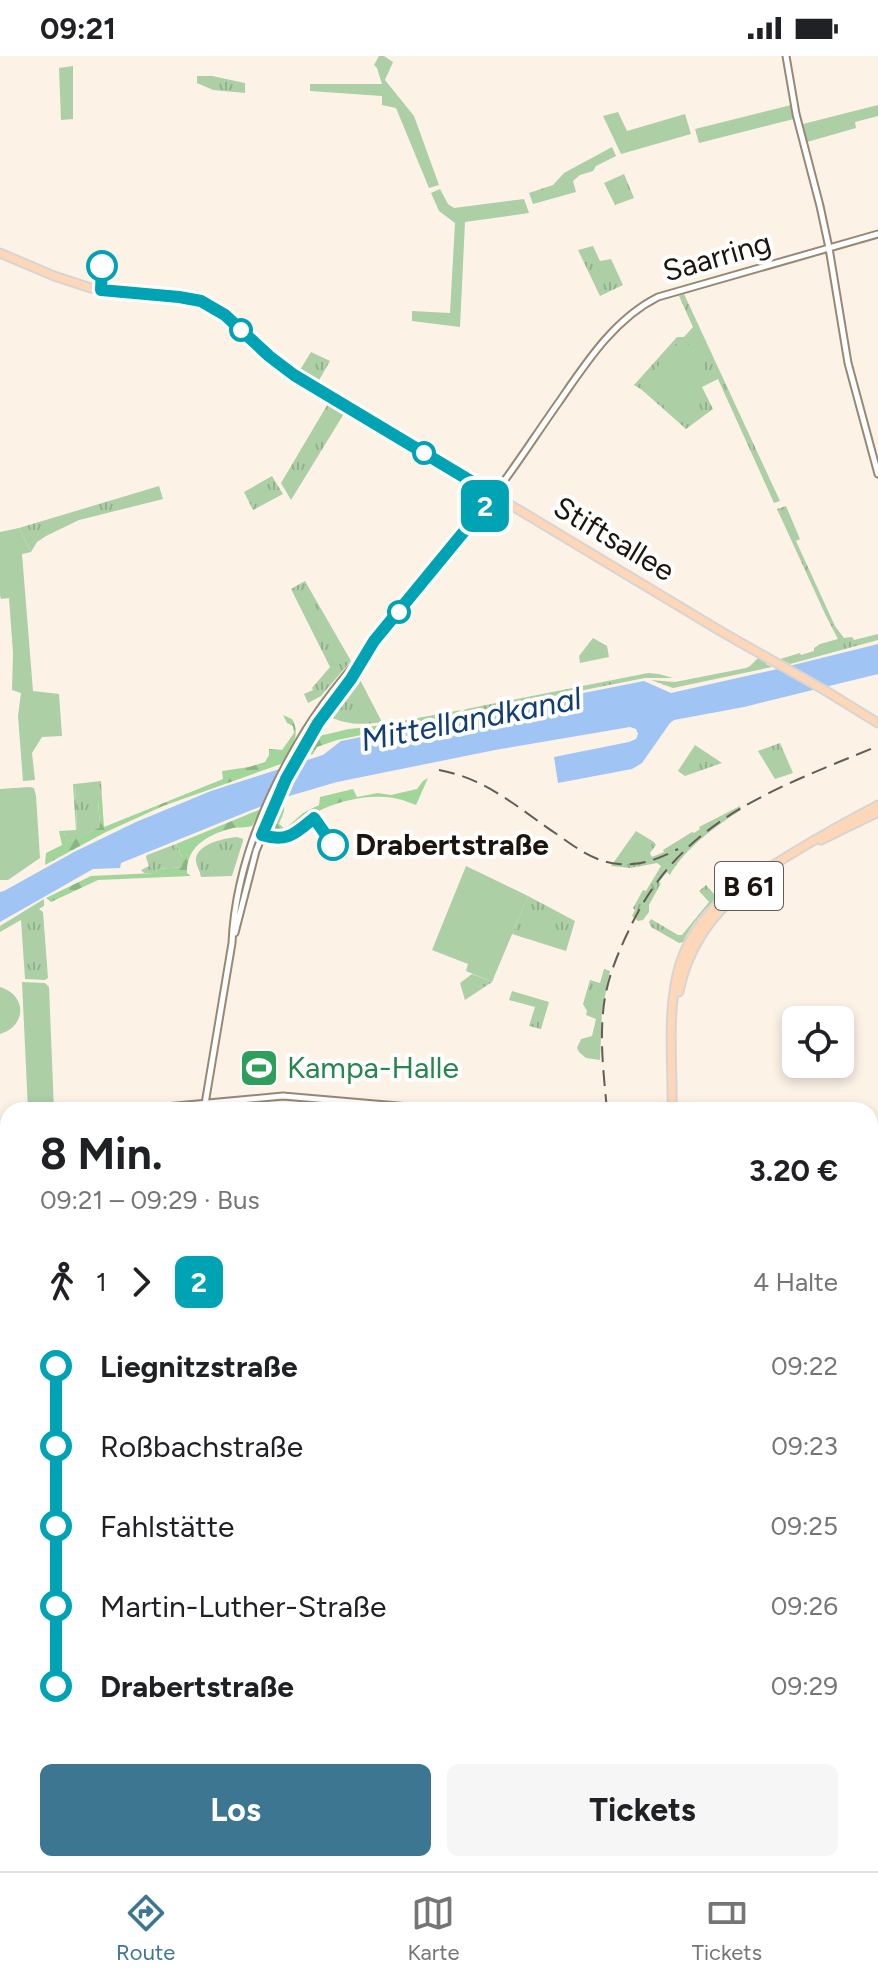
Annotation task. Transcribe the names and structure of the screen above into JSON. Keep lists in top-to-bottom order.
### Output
{
  "streets": {
    "main road": ["Stiftsallee", "B 61"],
    "street": ["Saarring"]
  },
  "crossings": [
    ["Saarring", "Stiftsallee"]
  ],
  "water": ["Mittellandkanal"],
  "places": {
    "other": ["Drabertstraße"],
    "sports": ["Kampa-Halle"]
  },
  "lines": ["bus line 2"],
  "page": {
    "status": "09:21",
    "on_map": "2",
    "heading": ["8 Min.", "09:21 – 09:29 · Bus", "3.20 €"],
    "legs": ["1", "2", "4 Halte"],
    "list": [
      {
        "name": "Liegnitzstraße",
        "value": "09:22"
      },
      {
        "name": "Roßbachstraße",
        "value": "09:23"
      },
      {
        "name": "Fahlstätte",
        "value": "09:25"
      },
      {
        "name": "Martin-Luther-Straße",
        "value": "09:26"
      },
      {
        "name": "Drabertstraße",
        "value": "09:29"
      }
    ],
    "buttons": ["Los", "Tickets"],
    "tabs": ["Route", "Karte", "Tickets"]
  }
}
